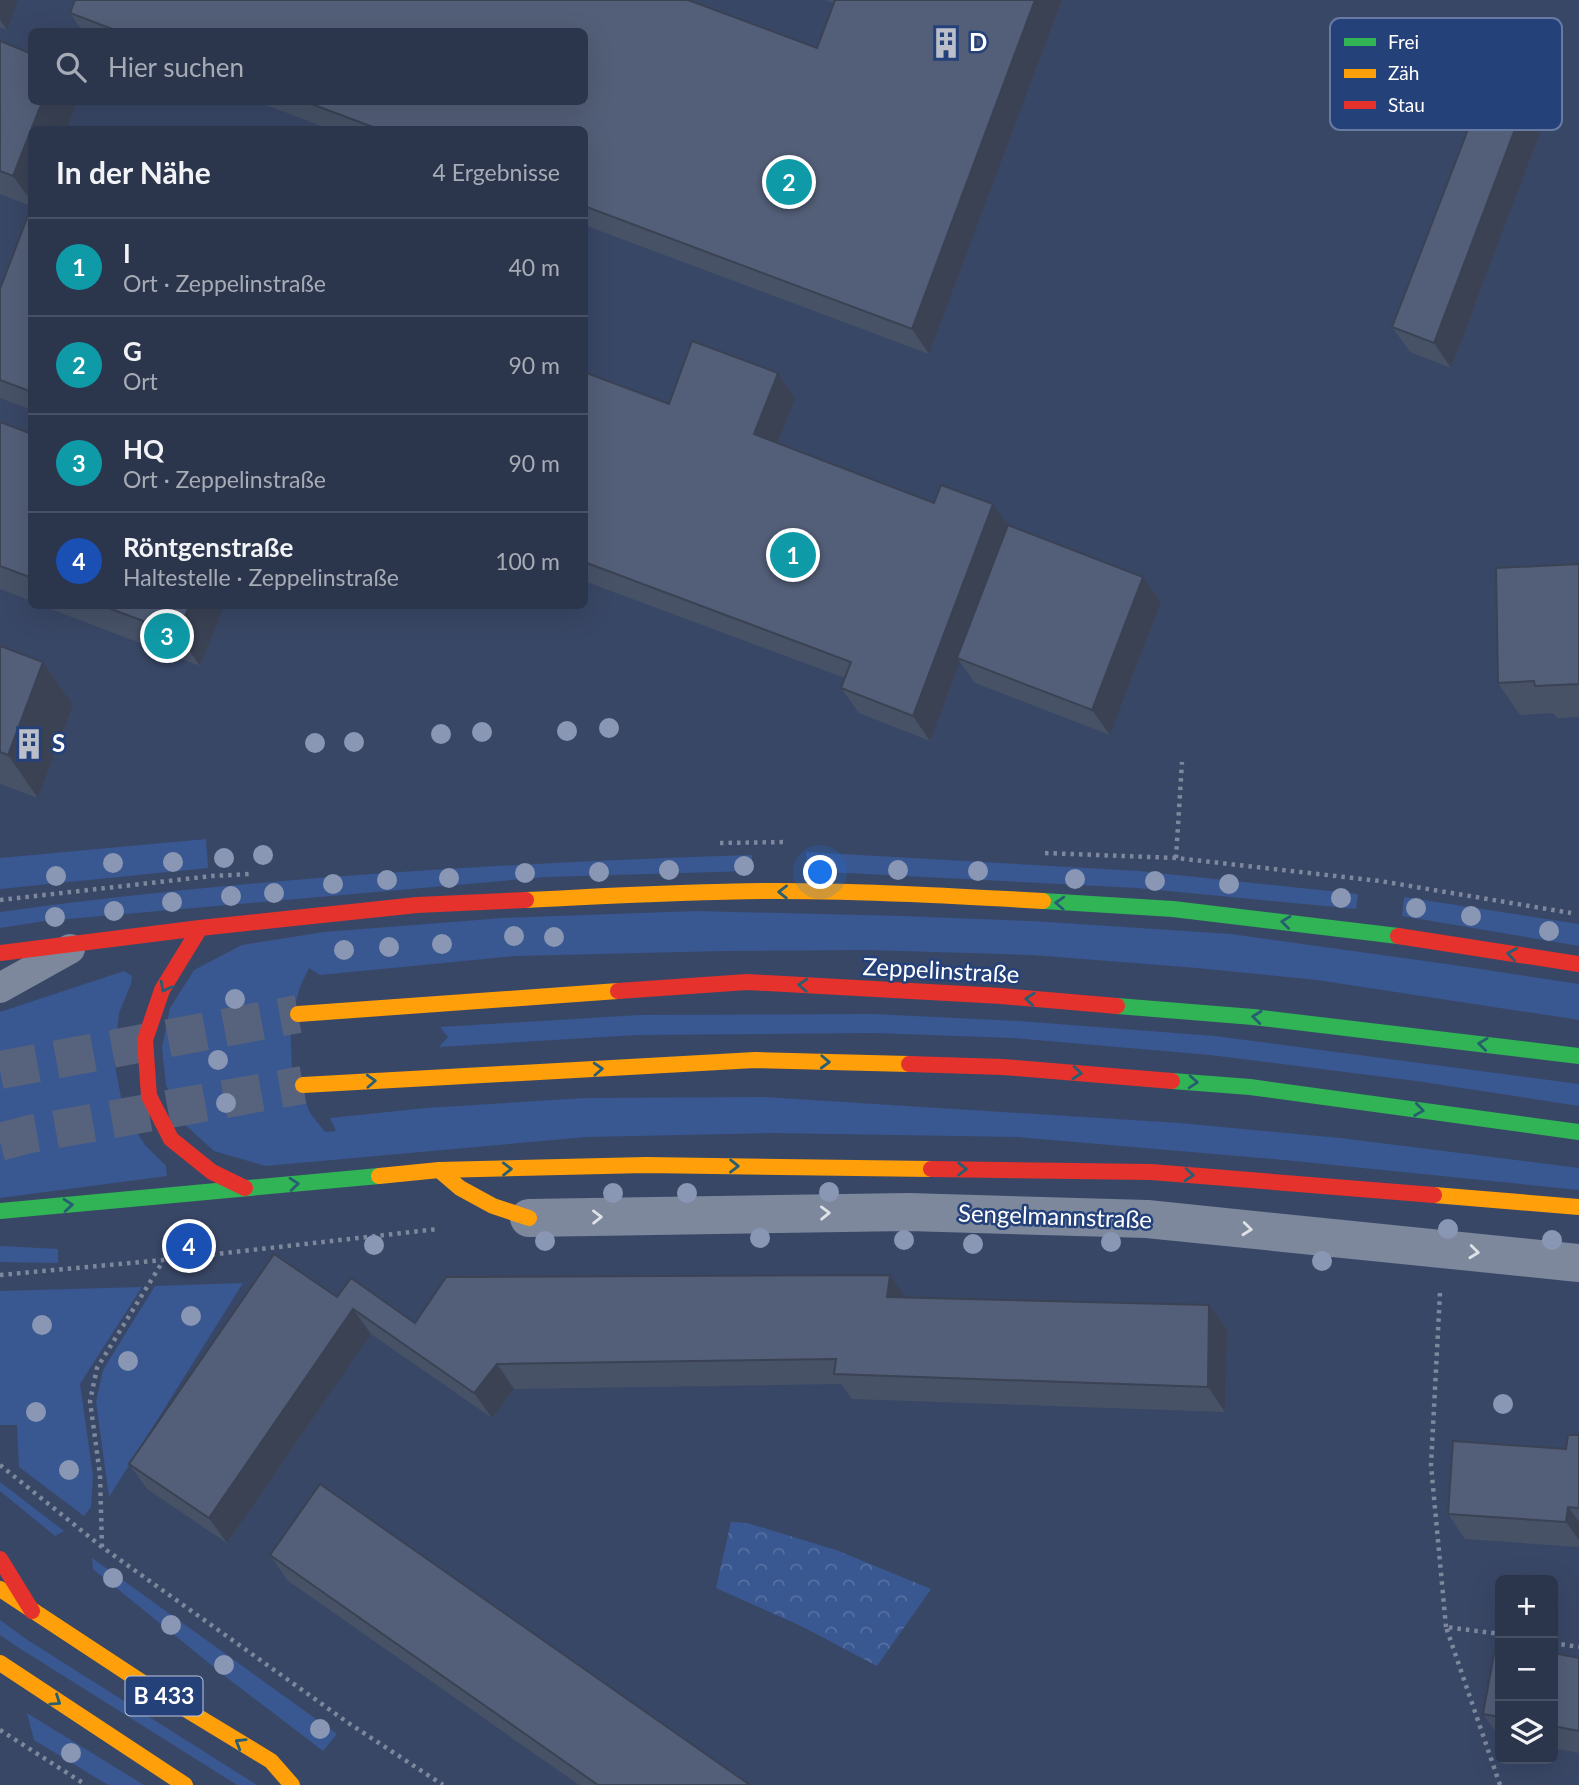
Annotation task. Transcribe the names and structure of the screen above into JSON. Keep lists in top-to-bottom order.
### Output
{
  "streets": {
    "main road": ["Zeppelinstraße", "B 433"],
    "street": ["Sengelmannstraße"]
  },
  "one_way": ["Sengelmannstraße"],
  "places": {
    "building": ["D", "S"]
  },
  "legend": ["Frei", "Zäh", "Stau"],
  "page": {
    "search": "Hier suchen",
    "heading": ["In der Nähe", "4 Ergebnisse"],
    "pins": [
      "2",
      "1",
      "3",
      "4"
    ],
    "list": [
      {
        "mark": "1",
        "name": "I",
        "note": "Ort · Zeppelinstraße",
        "value": "40 m"
      },
      {
        "mark": "2",
        "name": "G",
        "note": "Ort",
        "value": "90 m"
      },
      {
        "mark": "3",
        "name": "HQ",
        "note": "Ort · Zeppelinstraße",
        "value": "90 m"
      },
      {
        "mark": "4",
        "name": "Röntgenstraße",
        "note": "Haltestelle · Zeppelinstraße",
        "value": "100 m"
      }
    ],
    "map_buttons": ["+", "−"]
  }
}
